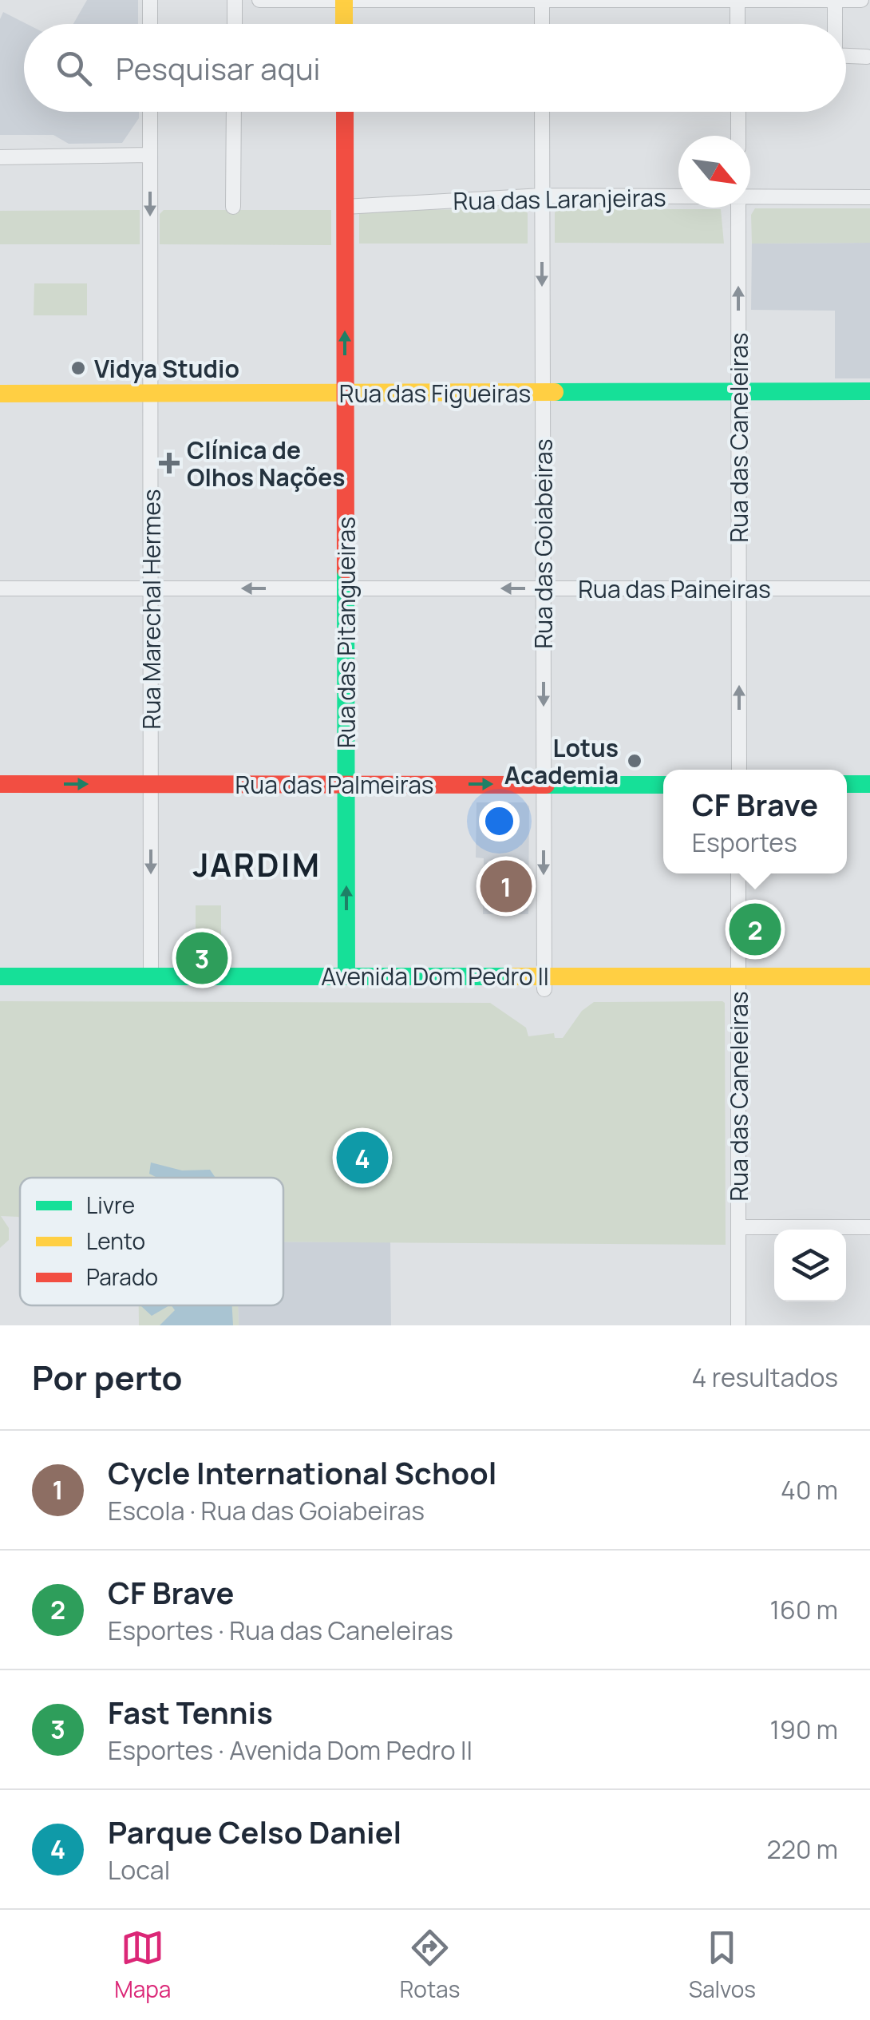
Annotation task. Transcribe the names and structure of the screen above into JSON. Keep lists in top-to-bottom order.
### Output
{
  "streets": {
    "main road": [
      "Rua das Figueiras",
      "Rua das Pitangueiras",
      "Rua das Palmeiras",
      "Avenida Dom Pedro II"
    ],
    "street": [
      "Rua das Laranjeiras",
      "Rua das Caneleiras",
      "Rua das Goiabeiras",
      "Rua das Paineiras",
      "Rua Marechal Hermes"
    ]
  },
  "crossings": [
    ["Rua das Laranjeiras", "Rua das Goiabeiras"],
    ["Rua das Laranjeiras", "Rua das Pitangueiras"],
    ["Rua das Figueiras", "Rua das Caneleiras"],
    ["Rua das Figueiras", "Rua das Goiabeiras"],
    ["Rua das Figueiras", "Rua Marechal Hermes"],
    ["Rua das Figueiras", "Rua das Pitangueiras"],
    ["Rua das Caneleiras", "Rua das Paineiras"],
    ["Rua das Caneleiras", "Avenida Dom Pedro II"],
    ["Rua das Goiabeiras", "Rua das Paineiras"],
    ["Rua das Goiabeiras", "Rua das Palmeiras"],
    ["Rua das Goiabeiras", "Avenida Dom Pedro II"],
    ["Rua das Paineiras", "Rua Marechal Hermes"],
    ["Rua das Paineiras", "Rua das Pitangueiras"],
    ["Rua Marechal Hermes", "Rua das Palmeiras"],
    ["Rua Marechal Hermes", "Avenida Dom Pedro II"],
    ["Rua das Pitangueiras", "Rua das Palmeiras"],
    ["Rua das Pitangueiras", "Avenida Dom Pedro II"]
  ],
  "one_way": [
    "Rua das Caneleiras",
    "Rua das Goiabeiras",
    "Rua das Paineiras",
    "Rua Marechal Hermes",
    "Rua das Pitangueiras",
    "Rua das Palmeiras"
  ],
  "districts": ["JARDIM"],
  "places": {
    "other": ["Vidya Studio", "Lotus Academia"],
    "health": ["Clínica de Olhos Nações"]
  },
  "legend": ["Livre", "Lento", "Parado"],
  "north": "bottom right",
  "page": {
    "search": "Pesquisar aqui",
    "popup": ["CF Brave", "Esportes"],
    "pins": [
      "1",
      "2",
      "3",
      "4"
    ],
    "heading": ["Por perto", "4 resultados"],
    "list": [
      {
        "mark": "1",
        "name": "Cycle International School",
        "note": "Escola · Rua das Goiabeiras",
        "value": "40 m"
      },
      {
        "mark": "2",
        "name": "CF Brave",
        "note": "Esportes · Rua das Caneleiras",
        "value": "160 m"
      },
      {
        "mark": "3",
        "name": "Fast Tennis",
        "note": "Esportes · Avenida Dom Pedro II",
        "value": "190 m"
      },
      {
        "mark": "4",
        "name": "Parque Celso Daniel",
        "note": "Local",
        "value": "220 m"
      }
    ],
    "nav": ["Mapa", "Rotas", "Salvos"]
  }
}
